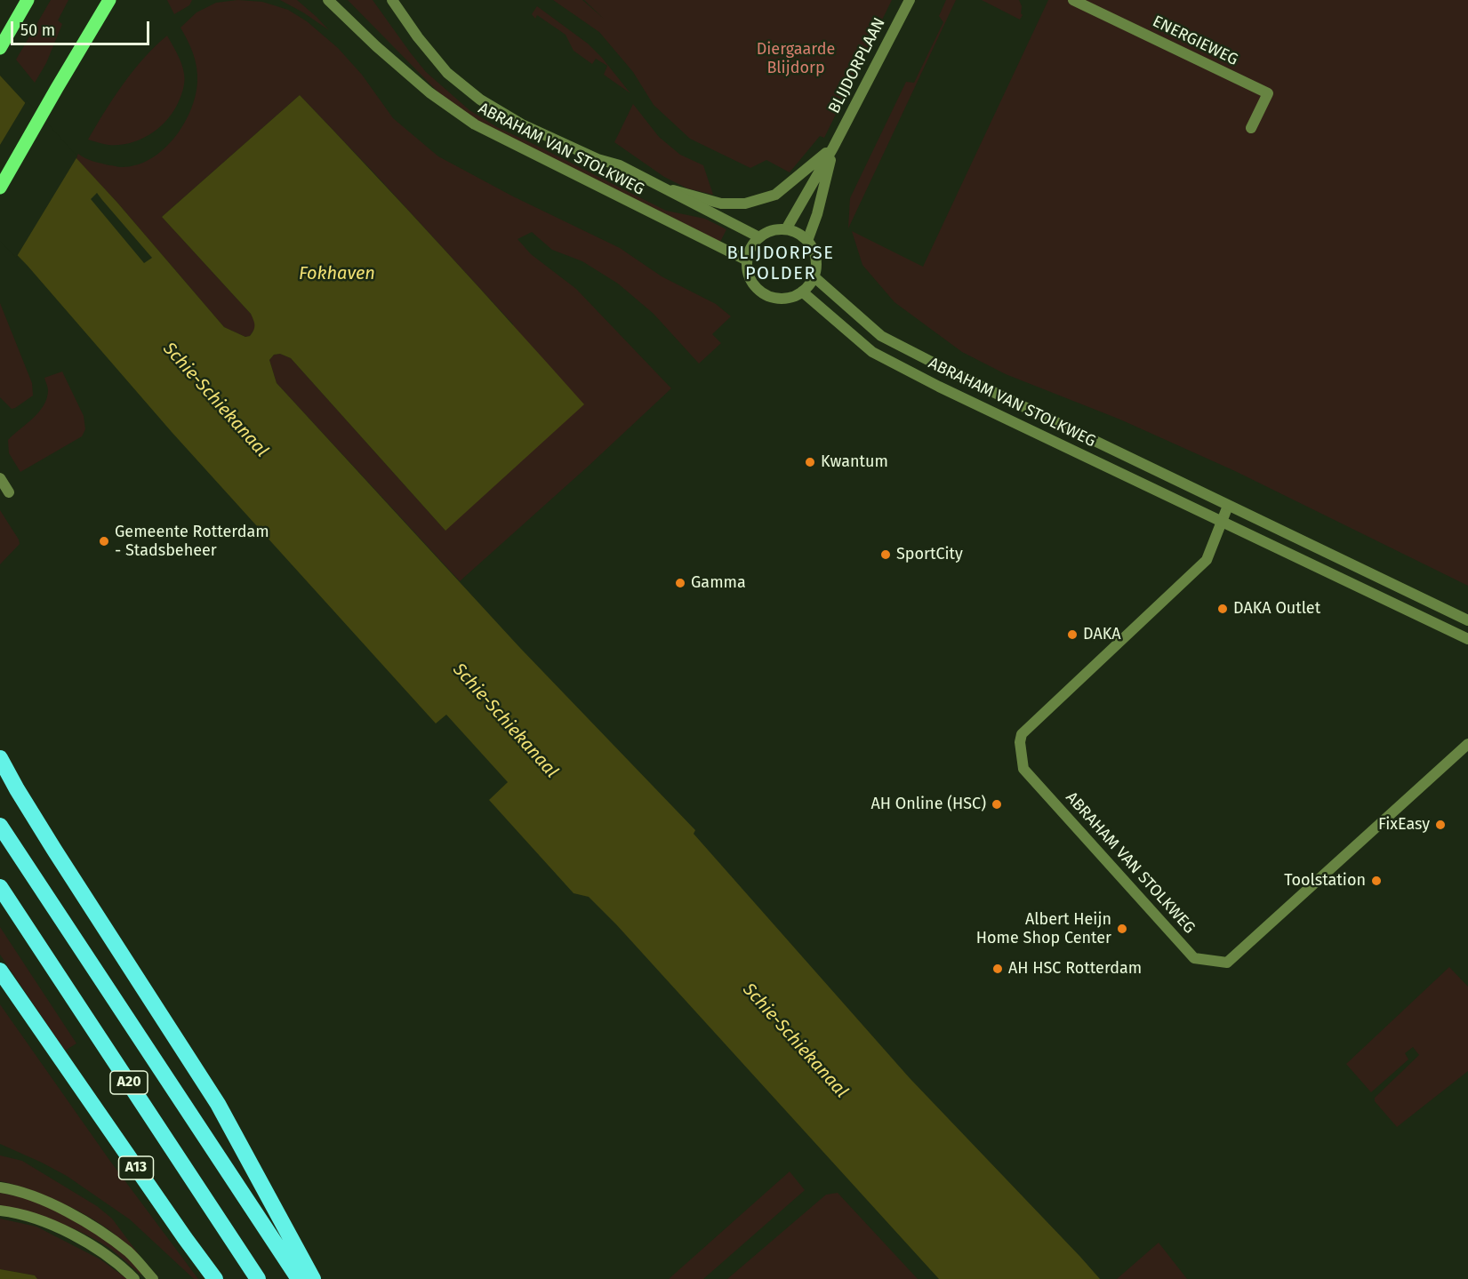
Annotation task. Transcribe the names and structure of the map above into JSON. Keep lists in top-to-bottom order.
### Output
{
  "streets": {
    "highway": ["A20", "A13"],
    "street": ["ENERGIEWEG", "BLIJDORPLAAN", "ABRAHAM VAN STOLKWEG"]
  },
  "crossings": [
    ["BLIJDORPLAAN", "ABRAHAM VAN STOLKWEG"]
  ],
  "districts": ["BLIJDORPSE POLDER"],
  "water": ["Fokhaven", "Schie-Schiekanaal"],
  "parks": ["Diergaarde Blijdorp"],
  "places": [
    "Kwantum",
    "Gemeente Rotterdam - Stadsbeheer",
    "SportCity",
    "Gamma",
    "DAKA Outlet",
    "DAKA",
    "AH Online (HSC)",
    "FixEasy",
    "Toolstation",
    "Albert Heijn Home Shop Center",
    "AH HSC Rotterdam"
  ],
  "scale_bar": "50 m"
}
